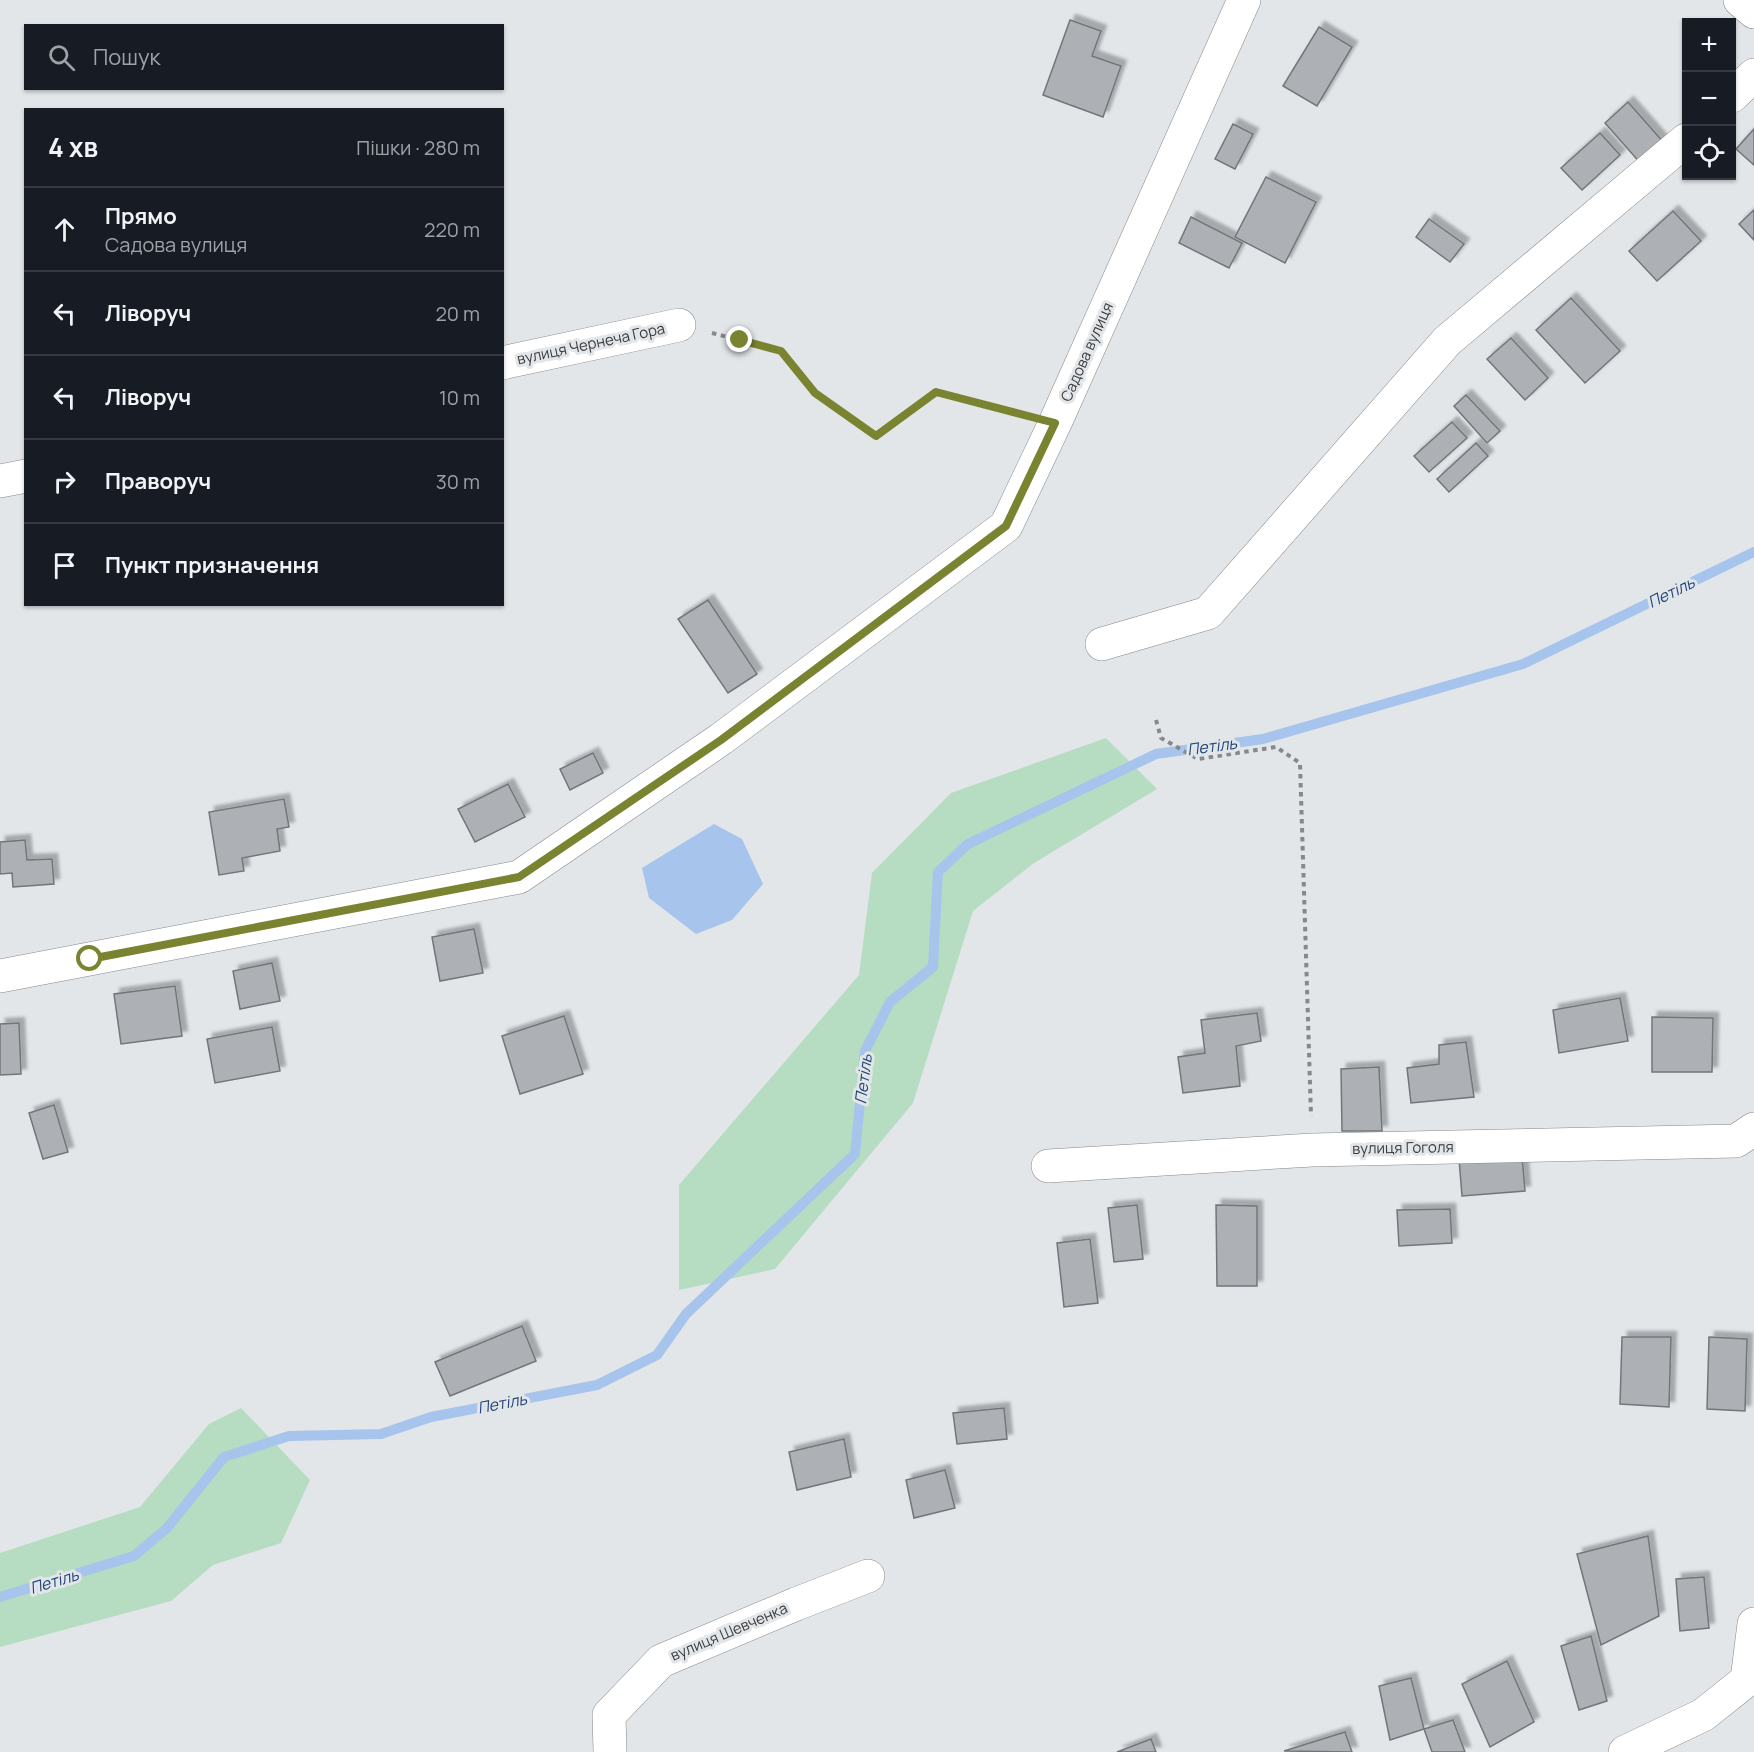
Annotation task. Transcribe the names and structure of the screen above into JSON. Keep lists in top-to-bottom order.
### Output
{
  "streets": {
    "street": [
      "вулиця Чернеча Гора",
      "Садова вулиця",
      "вулиця Гоголя",
      "вулиця Шевченка"
    ]
  },
  "water": ["Петіль"],
  "page": {
    "map_buttons": ["+", "−"],
    "search": "Пошук",
    "heading": ["4 хв", "Пішки · 280 m"],
    "list": [
      ["Прямо", "Садова вулиця", "220 m"],
      ["Ліворуч", "20 m"],
      ["Ліворуч", "10 m"],
      ["Праворуч", "30 m"],
      "Пункт призначення"
    ]
  }
}
